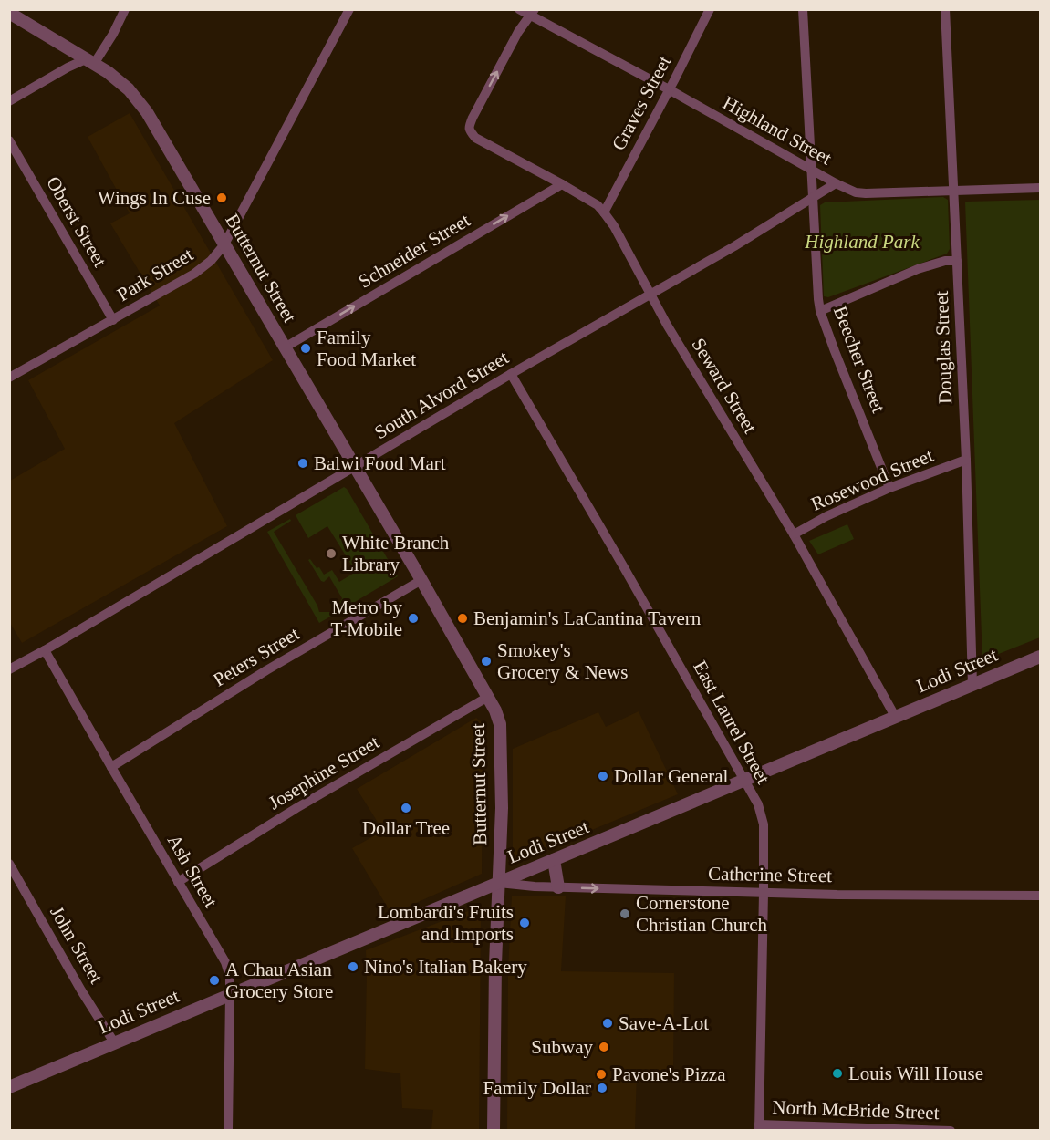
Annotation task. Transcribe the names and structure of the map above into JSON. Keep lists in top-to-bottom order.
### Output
{
  "streets": {
    "street": [
      "Graves Street",
      "Highland Street",
      "Oberst Street",
      "Schneider Street",
      "Butternut Street",
      "Park Street",
      "Douglas Street",
      "Beecher Street",
      "Seward Street",
      "South Alvord Street",
      "Rosewood Street",
      "Peters Street",
      "Lodi Street",
      "East Laurel Street",
      "Josephine Street",
      "Ash Street",
      "Catherine Street",
      "John Street",
      "North McBride Street"
    ]
  },
  "crossings": [
    ["Graves Street", "Highland Street"],
    ["Graves Street", "Seward Street"],
    ["Highland Street", "Douglas Street"],
    ["Highland Street", "Beecher Street"],
    ["Highland Street", "Seward Street"],
    ["Highland Street", "South Alvord Street"],
    ["Oberst Street", "Park Street"],
    ["Schneider Street", "Butternut Street"],
    ["Schneider Street", "Seward Street"],
    ["Butternut Street", "Park Street"],
    ["Butternut Street", "South Alvord Street"],
    ["Butternut Street", "Peters Street"],
    ["Butternut Street", "Lodi Street"],
    ["Butternut Street", "Josephine Street"],
    ["Butternut Street", "Catherine Street"],
    ["Douglas Street", "Rosewood Street"],
    ["Douglas Street", "Lodi Street"],
    ["Beecher Street", "South Alvord Street"],
    ["Beecher Street", "Rosewood Street"],
    ["Seward Street", "South Alvord Street"],
    ["Seward Street", "Rosewood Street"],
    ["Seward Street", "Lodi Street"],
    ["South Alvord Street", "East Laurel Street"],
    ["South Alvord Street", "Ash Street"],
    ["Peters Street", "Ash Street"],
    ["Lodi Street", "East Laurel Street"],
    ["Lodi Street", "Ash Street"],
    ["Lodi Street", "Catherine Street"],
    ["Lodi Street", "John Street"],
    ["East Laurel Street", "Catherine Street"],
    ["East Laurel Street", "North McBride Street"],
    ["Josephine Street", "Ash Street"]
  ],
  "one_way": ["Schneider Street", "Catherine Street"],
  "parks": ["Highland Park"],
  "places": [
    "Wings In Cuse",
    "Family Food Market",
    "Balwi Food Mart",
    "White Branch Library",
    "Metro by T-Mobile",
    "Benjamin's LaCantina Tavern",
    "Smokey's Grocery & News",
    "Dollar General",
    "Dollar Tree",
    "Cornerstone Christian Church",
    "Lombardi's Fruits and Imports",
    "Nino's Italian Bakery",
    "A Chau Asian Grocery Store",
    "Save-A-Lot",
    "Subway",
    "Louis Will House",
    "Pavone's Pizza",
    "Family Dollar"
  ]
}
